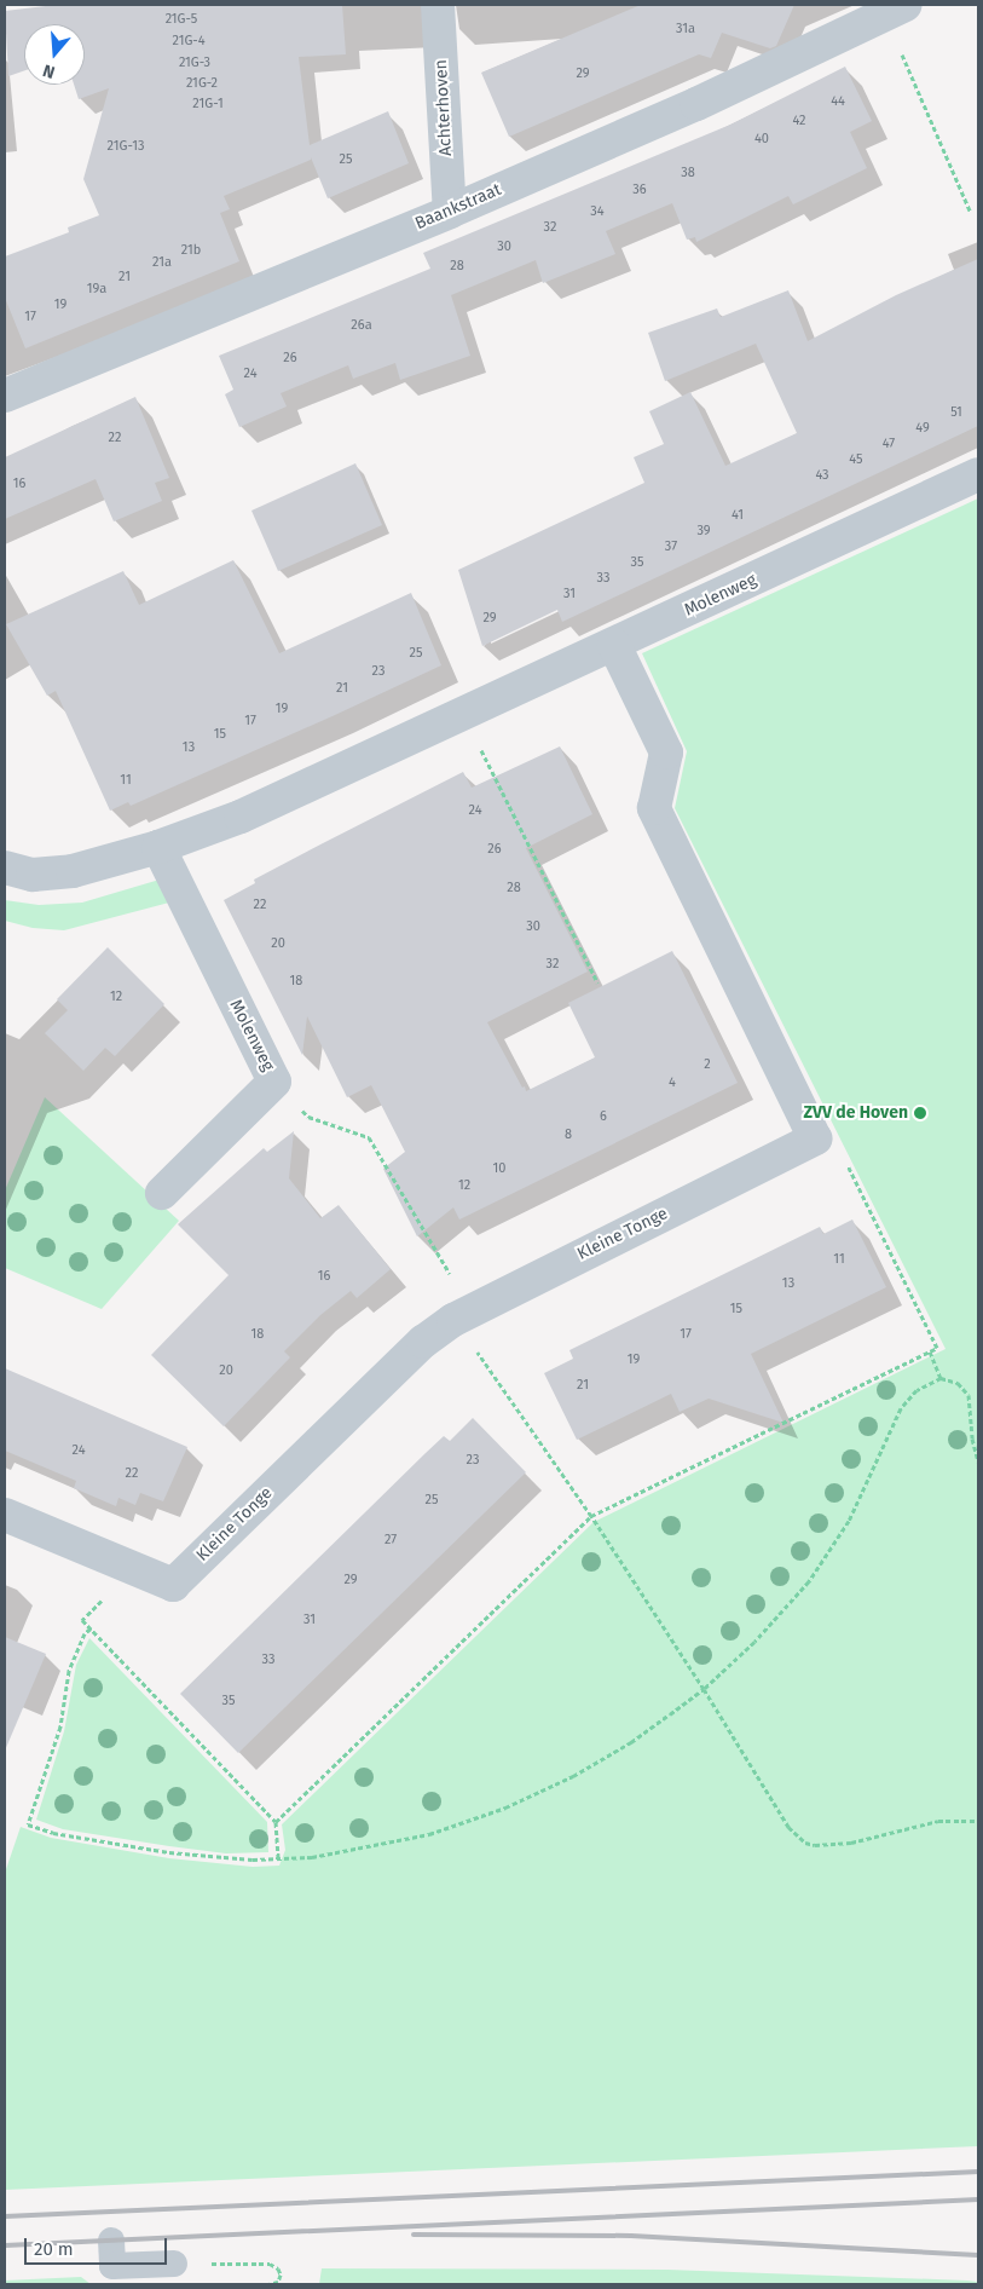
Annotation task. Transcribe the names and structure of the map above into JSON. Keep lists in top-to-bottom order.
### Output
{
  "streets": {
    "street": [
      "Achterhoven",
      "Baankstraat",
      "Molenweg",
      "Kleine Tonge"
    ]
  },
  "crossings": [
    ["Achterhoven", "Baankstraat"]
  ],
  "places": ["ZVV de Hoven"],
  "house_numbers": [
    "21G-5",
    "31a",
    "21G-4",
    "21G-3",
    "29",
    "21G-2",
    "44",
    "21G-1",
    "42",
    "40",
    "21G-13",
    "25",
    "38",
    "36",
    "34",
    "32",
    "30",
    "21b",
    "21a",
    "28",
    "21",
    "19a",
    "19",
    "17",
    "26a",
    "26",
    "24",
    "51",
    "49",
    "22",
    "47",
    "45",
    "43",
    "16",
    "41",
    "39",
    "37",
    "35",
    "33",
    "31",
    "29",
    "25",
    "23",
    "21",
    "19",
    "17",
    "15",
    "13",
    "11",
    "24",
    "26",
    "28",
    "22",
    "30",
    "20",
    "32",
    "18",
    "12",
    "2",
    "4",
    "6",
    "8",
    "10",
    "12",
    "11",
    "16",
    "13",
    "15",
    "18",
    "17",
    "19",
    "20",
    "21",
    "24",
    "23",
    "22",
    "25",
    "27",
    "29",
    "31",
    "33",
    "35"
  ],
  "scale_bar": "20 m",
  "north": "bottom"
}
